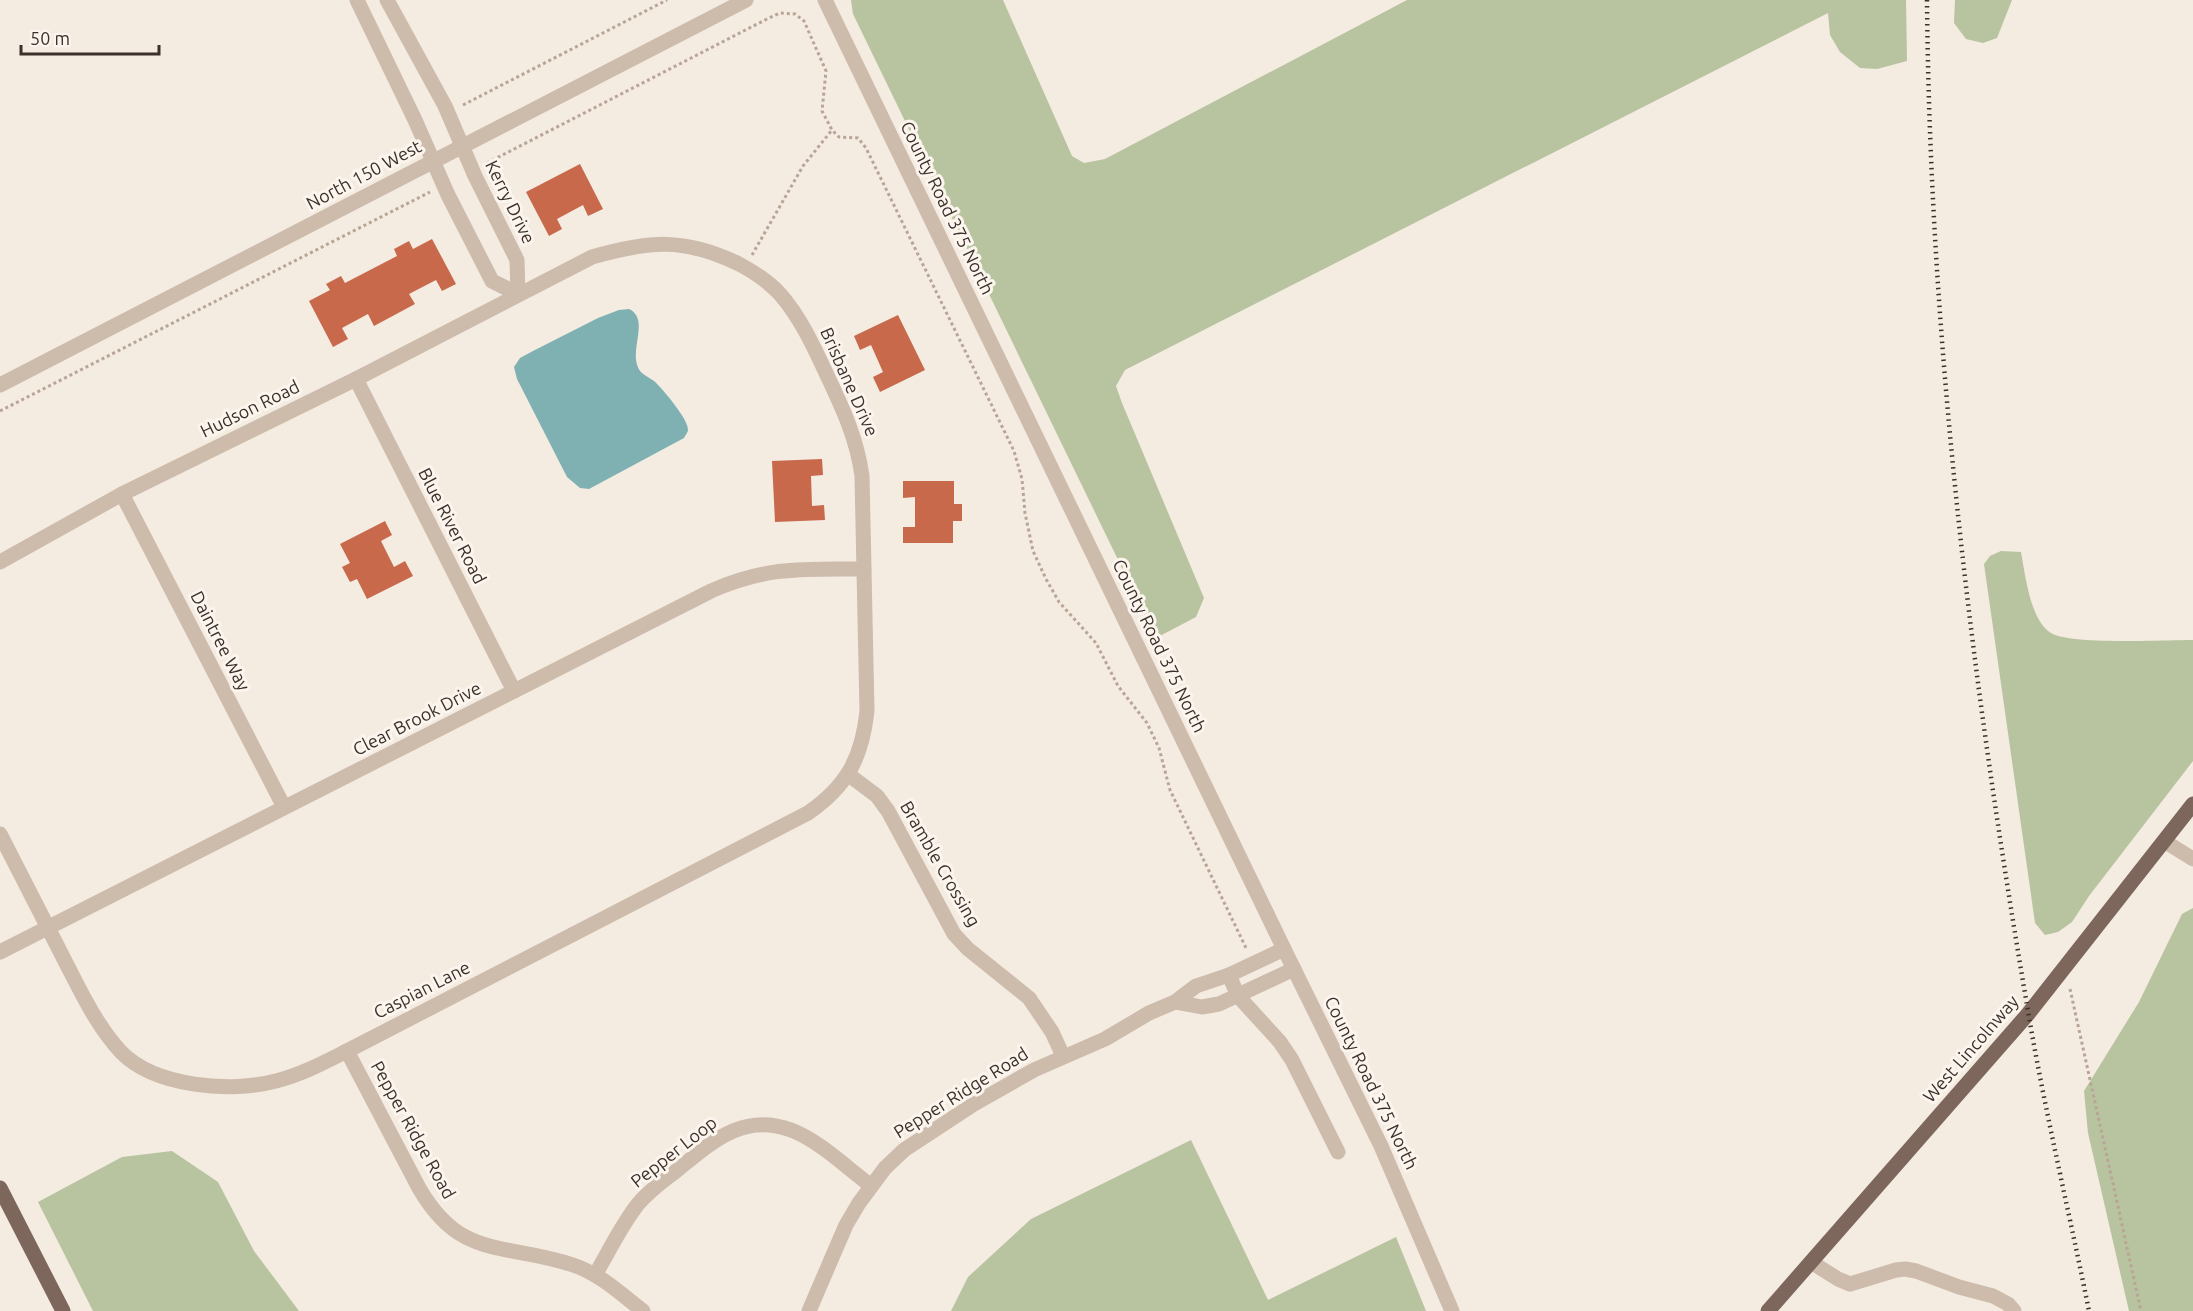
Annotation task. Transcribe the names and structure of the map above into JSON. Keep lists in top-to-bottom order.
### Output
{
  "streets": {
    "main road": ["West Lincolnway"],
    "street": [
      "North 150 West",
      "Kerry Drive",
      "County Road 375 North",
      "Brisbane Drive",
      "Hudson Road",
      "Blue River Road",
      "Daintree Way",
      "Clear Brook Drive",
      "Bramble Crossing",
      "Caspian Lane",
      "Pepper Ridge Road",
      "Pepper Loop"
    ]
  },
  "crossings": [
    ["North 150 West", "Kerry Drive"],
    ["Kerry Drive", "Brisbane Drive"],
    ["Kerry Drive", "Hudson Road"],
    ["County Road 375 North", "Pepper Ridge Road"],
    ["Brisbane Drive", "Hudson Road"],
    ["Brisbane Drive", "Clear Brook Drive"],
    ["Brisbane Drive", "Bramble Crossing"],
    ["Brisbane Drive", "Caspian Lane"],
    ["Hudson Road", "Blue River Road"],
    ["Hudson Road", "Daintree Way"],
    ["Blue River Road", "Clear Brook Drive"],
    ["Daintree Way", "Clear Brook Drive"],
    ["Clear Brook Drive", "Caspian Lane"],
    ["Bramble Crossing", "Caspian Lane"],
    ["Bramble Crossing", "Pepper Ridge Road"],
    ["Caspian Lane", "Pepper Ridge Road"],
    ["Pepper Ridge Road", "Pepper Loop"]
  ],
  "scale_bar": "50 m"
}
